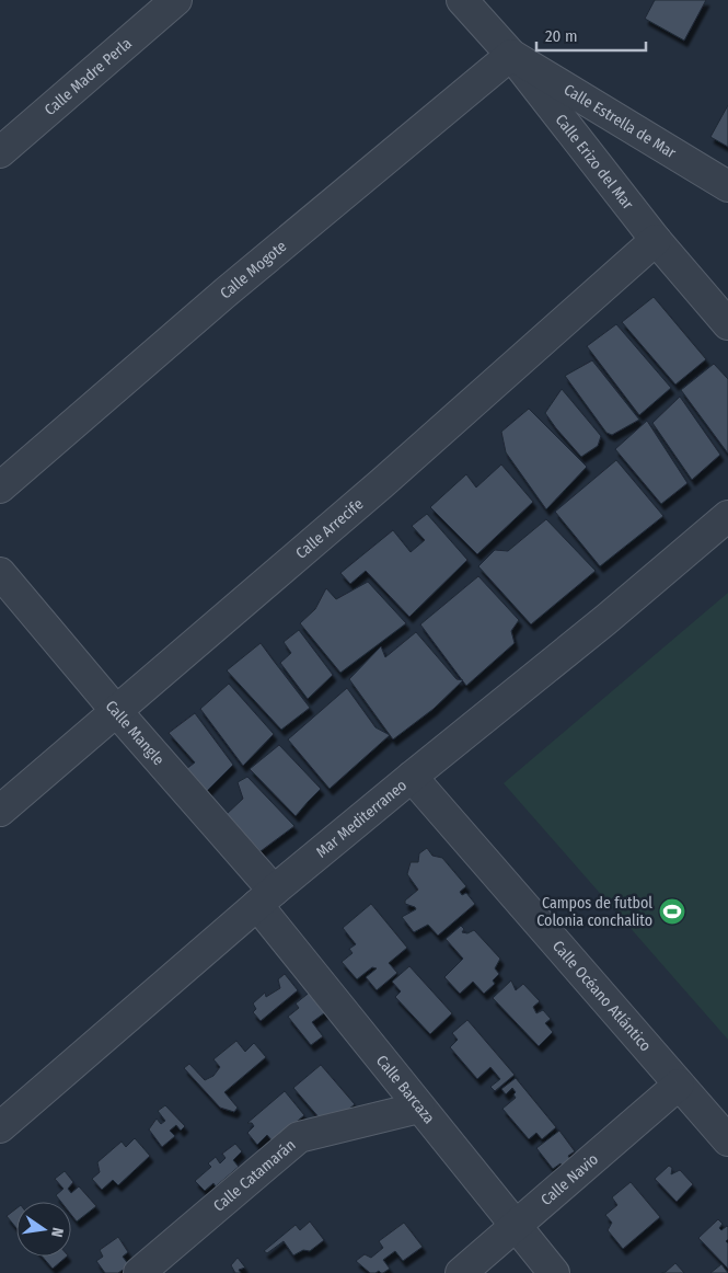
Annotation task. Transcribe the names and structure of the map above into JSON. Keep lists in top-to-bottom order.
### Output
{
  "streets": {
    "street": [
      "Calle Madre Perla",
      "Calle Estrella de Mar",
      "Calle Erizo del Mar",
      "Calle Mogote",
      "Calle Arrecife",
      "Calle Mangle",
      "Mar Mediterraneo",
      "Calle Océano Atlántico",
      "Calle Barcaza",
      "Calle Catamarán",
      "Calle Navio"
    ]
  },
  "crossings": [
    ["Calle Estrella de Mar", "Calle Erizo del Mar"],
    ["Calle Estrella de Mar", "Calle Mogote"],
    ["Calle Erizo del Mar", "Calle Mogote"],
    ["Calle Erizo del Mar", "Calle Arrecife"],
    ["Calle Arrecife", "Calle Mangle"],
    ["Calle Mangle", "Mar Mediterraneo"],
    ["Calle Mangle", "Calle Barcaza"],
    ["Mar Mediterraneo", "Calle Océano Atlántico"],
    ["Mar Mediterraneo", "Calle Barcaza"],
    ["Calle Océano Atlántico", "Calle Navio"],
    ["Calle Barcaza", "Calle Catamarán"],
    ["Calle Barcaza", "Calle Navio"]
  ],
  "places": {
    "sports": ["Campos de futbol Colonia conchalito"]
  },
  "scale_bar": "20 m",
  "north": "right"
}
